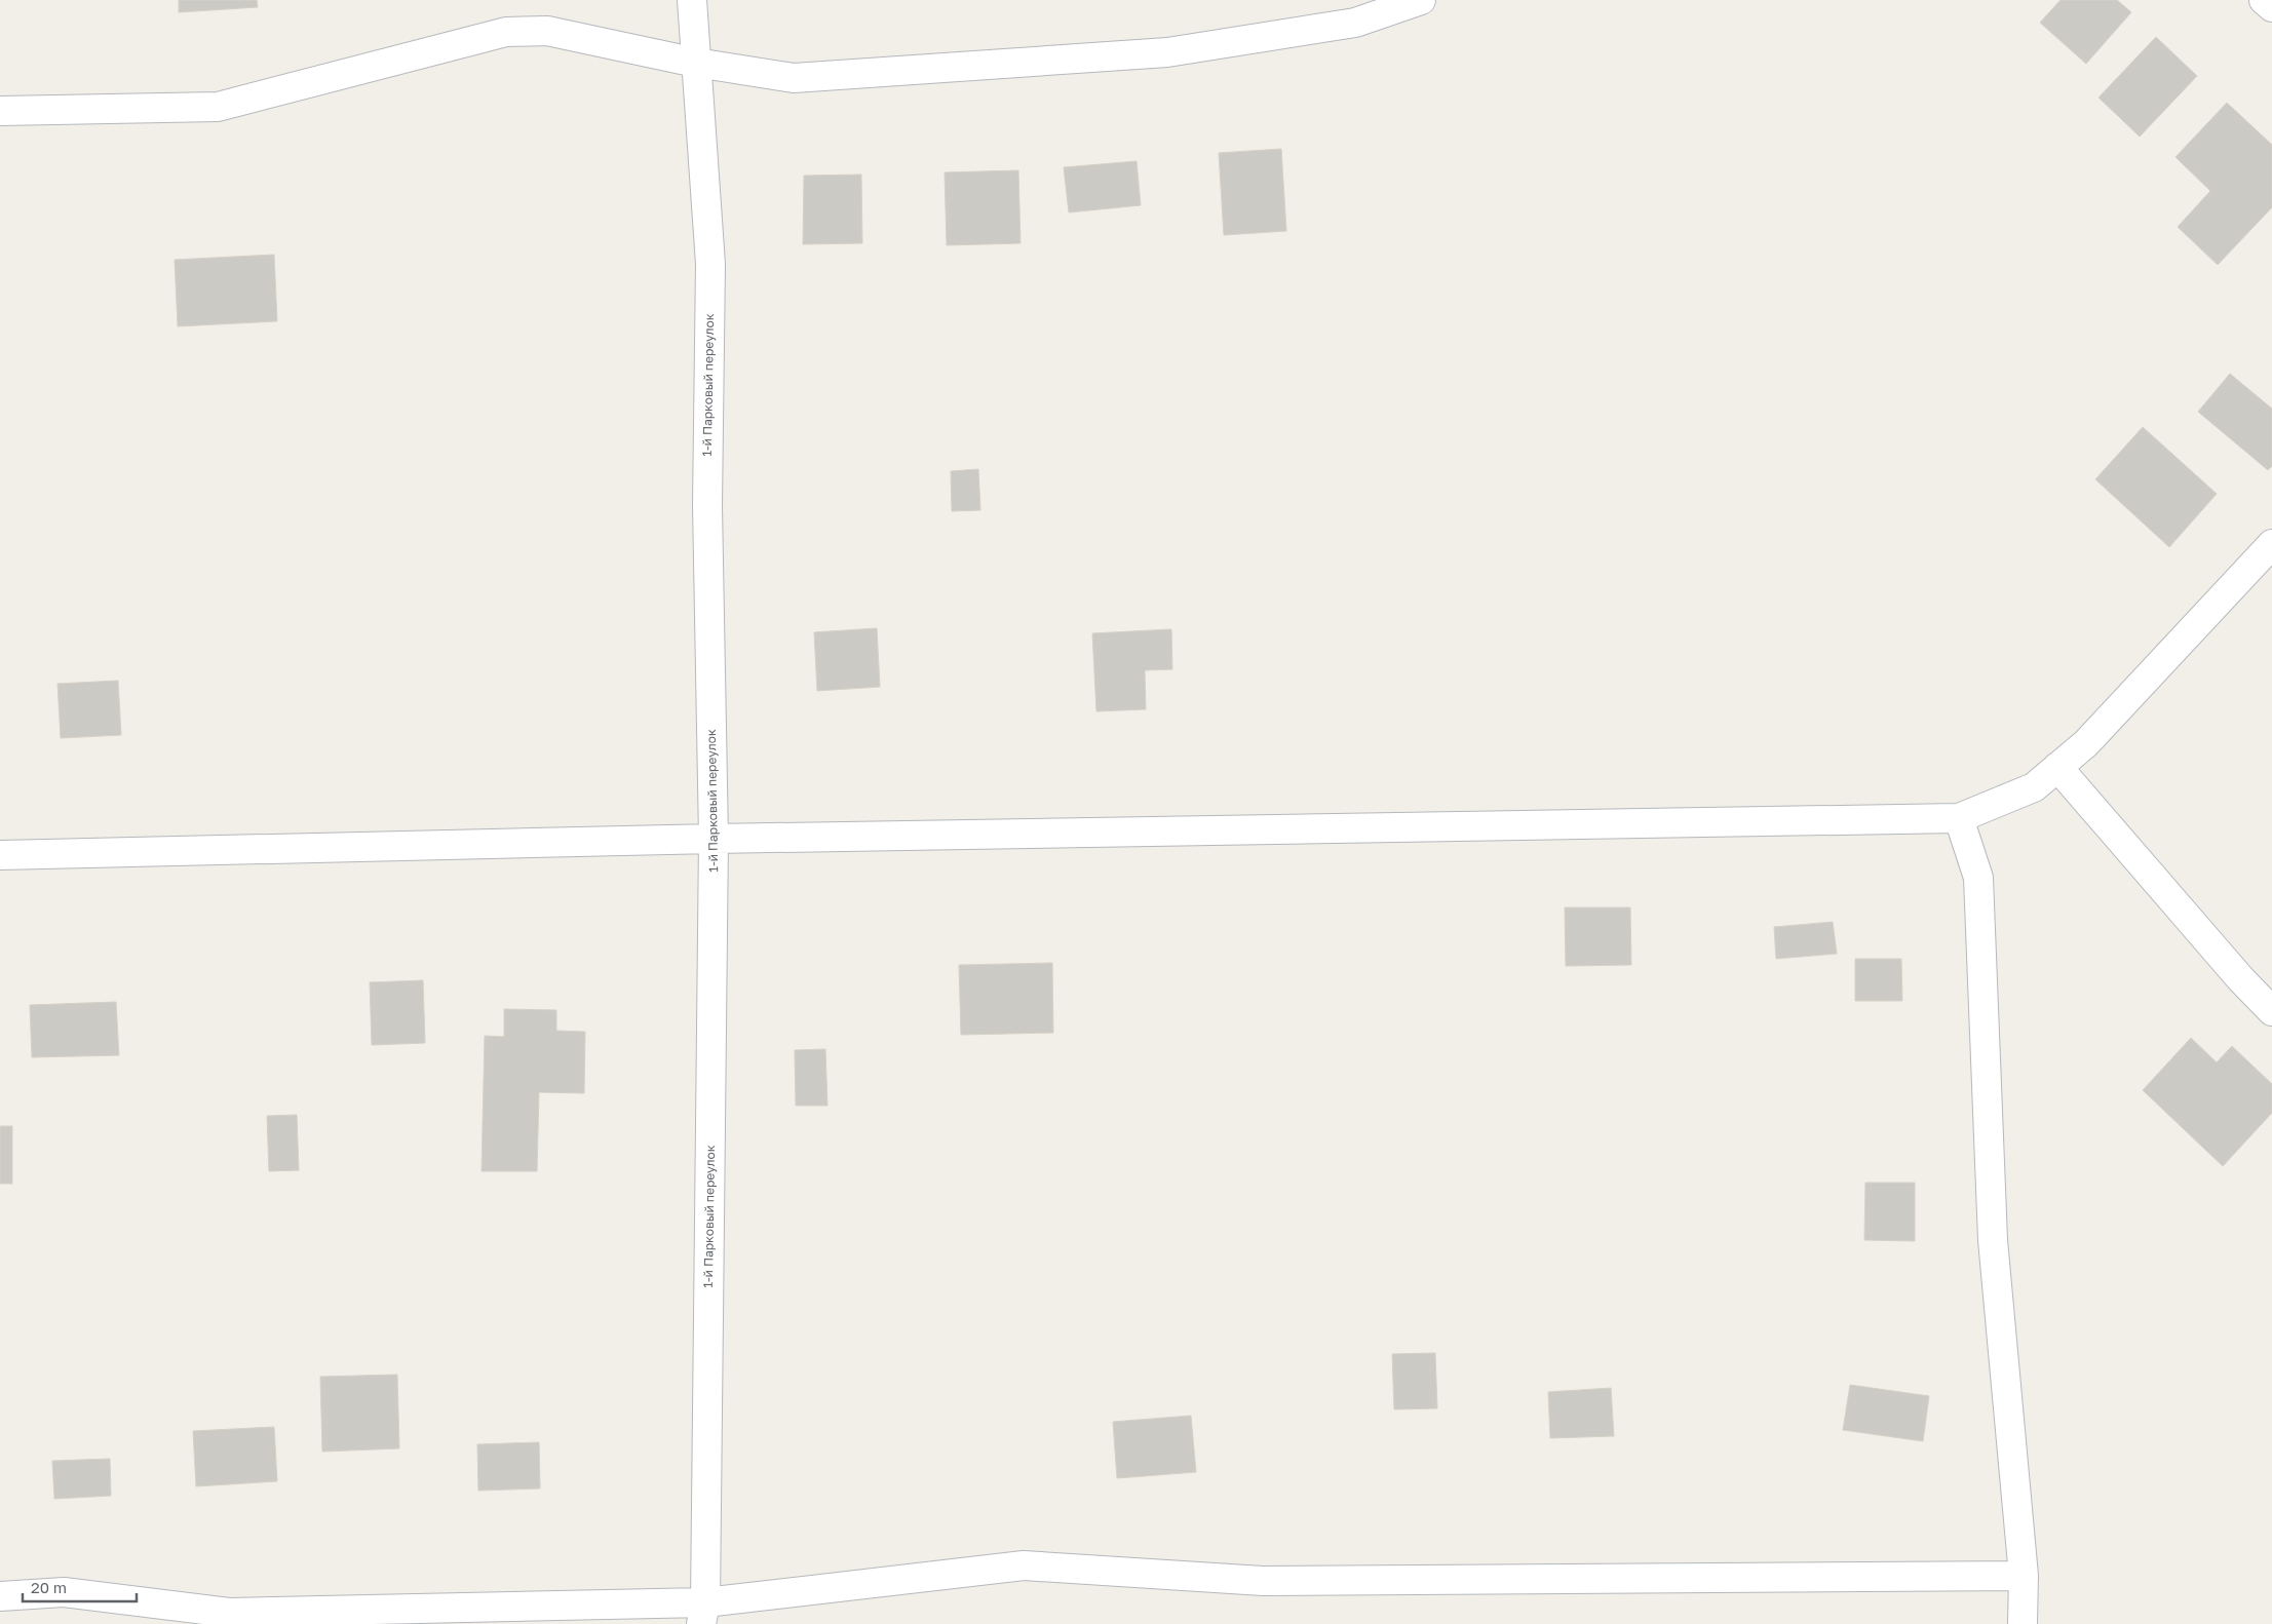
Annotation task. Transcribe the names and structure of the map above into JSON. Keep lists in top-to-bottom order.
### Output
{
  "streets": {
    "street": ["1-й Парковый переулок"]
  },
  "scale_bar": "20 m"
}
